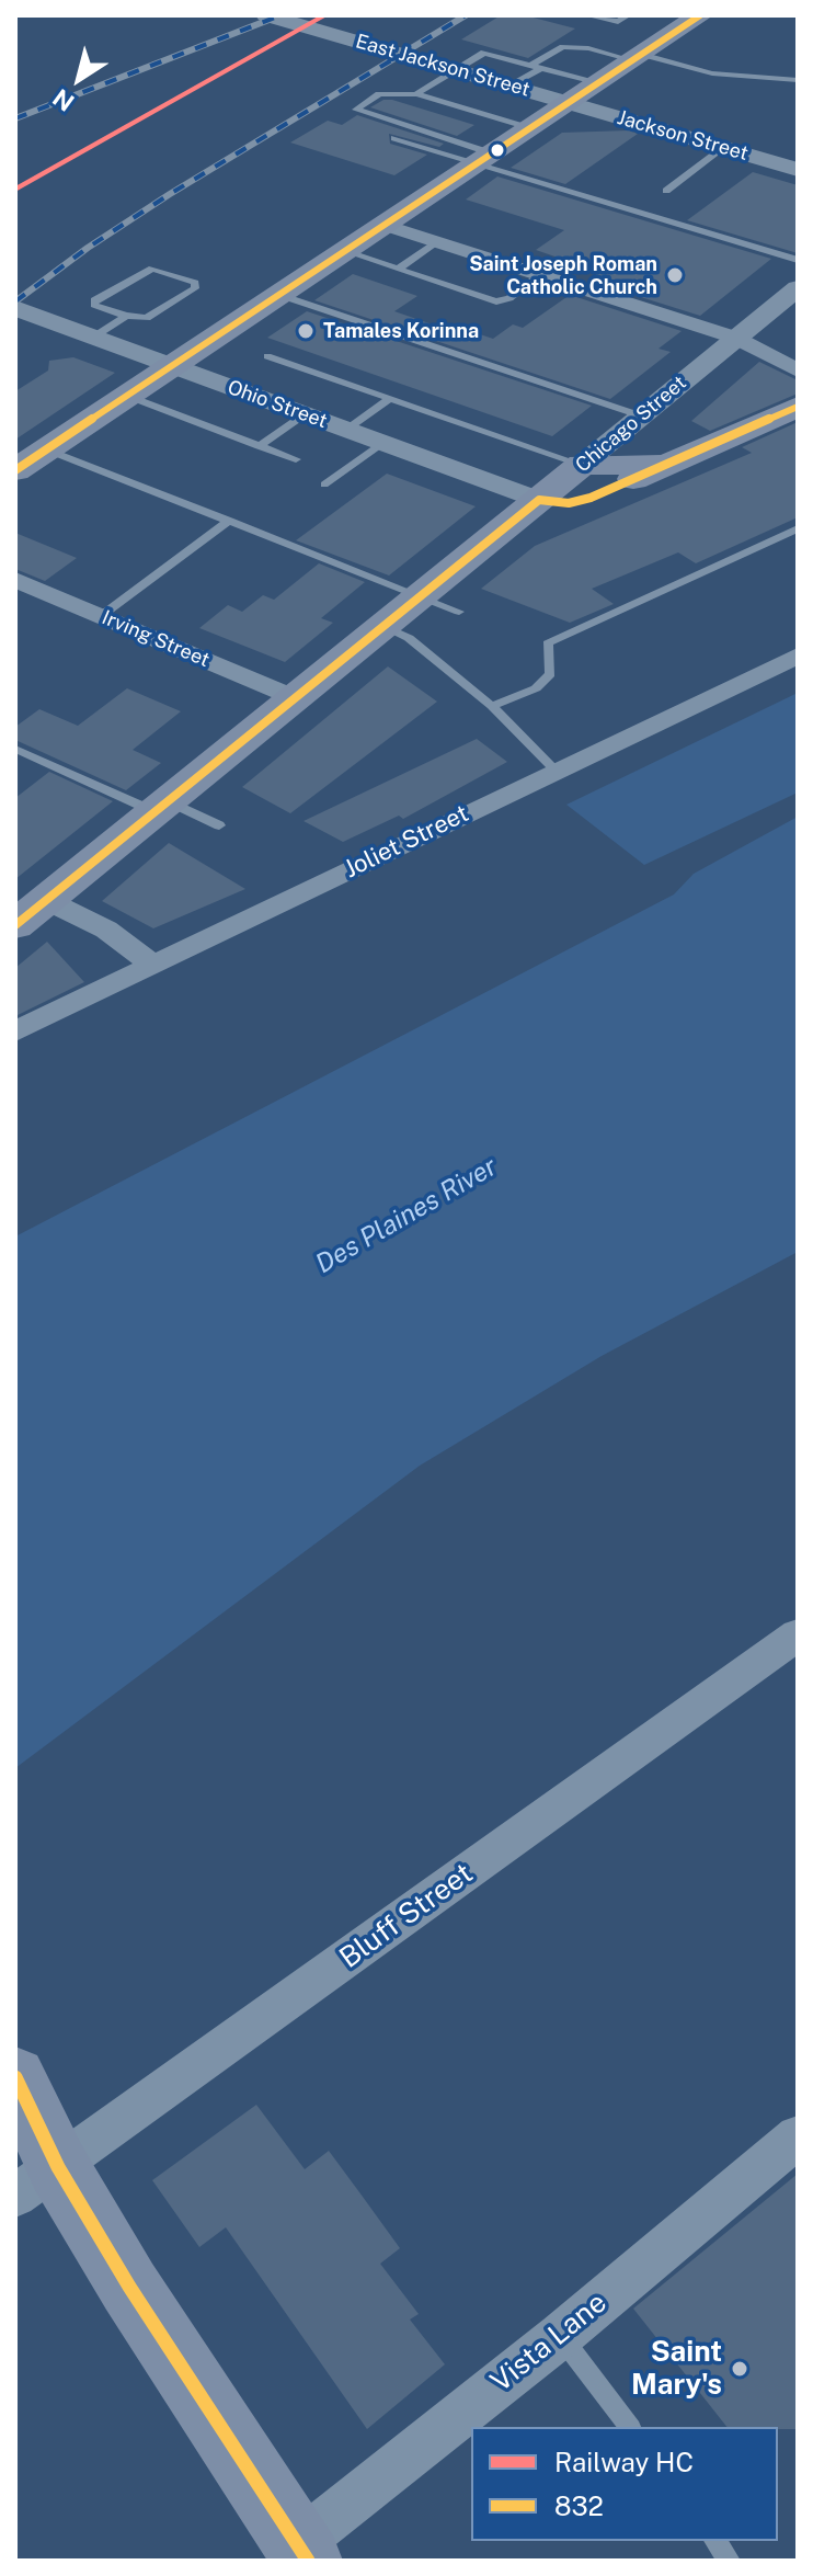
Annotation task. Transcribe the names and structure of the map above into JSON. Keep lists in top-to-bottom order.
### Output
{
  "streets": {
    "main road": ["Chicago Street"],
    "street": [
      "East Jackson Street",
      "Jackson Street",
      "Ohio Street",
      "Irving Street",
      "Joliet Street",
      "Bluff Street",
      "Vista Lane"
    ]
  },
  "crossings": [
    ["East Jackson Street", "Jackson Street"],
    ["Ohio Street", "Chicago Street"],
    ["Chicago Street", "Irving Street"]
  ],
  "water": ["Des Plaines River"],
  "places": ["Saint Joseph Roman Catholic Church", "Tamales Korinna", "Saint Mary's"],
  "lines": ["rail line HC", "transit line 832"],
  "legend": ["Railway HC", "832"],
  "north": "bottom left"
}
